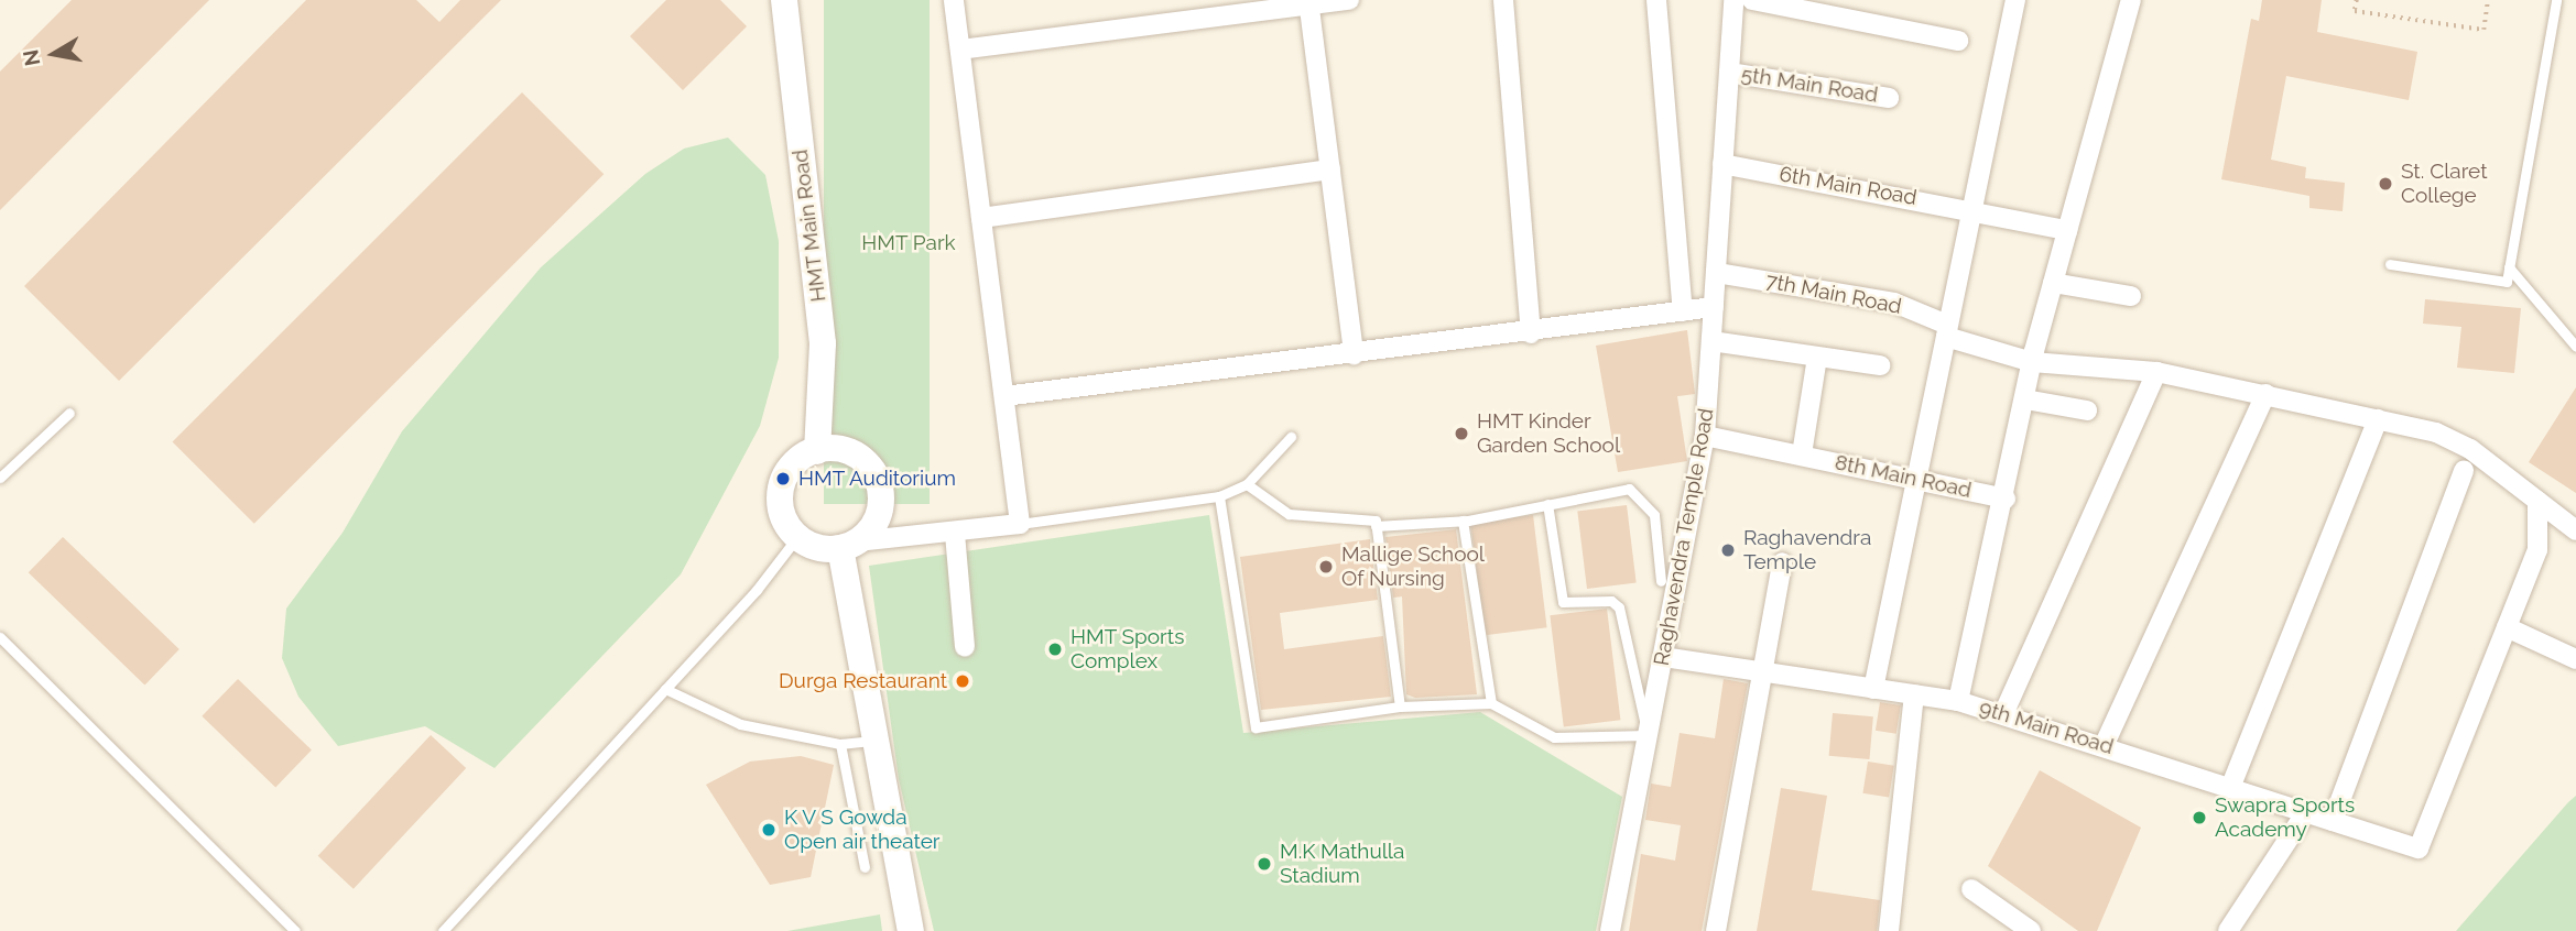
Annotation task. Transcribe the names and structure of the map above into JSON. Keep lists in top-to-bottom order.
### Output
{
  "streets": {
    "street": [
      "5th Main Road",
      "6th Main Road",
      "HMT Main Road",
      "7th Main Road",
      "8th Main Road",
      "Raghavendra Temple Road",
      "9th Main Road"
    ]
  },
  "crossings": [
    ["5th Main Road", "Raghavendra Temple Road"],
    ["6th Main Road", "Raghavendra Temple Road"],
    ["7th Main Road", "Raghavendra Temple Road"],
    ["8th Main Road", "Raghavendra Temple Road"],
    ["Raghavendra Temple Road", "9th Main Road"]
  ],
  "parks": ["HMT Park"],
  "places": [
    "St. Claret College",
    "HMT Kinder Garden School",
    "HMT Auditorium",
    "Raghavendra Temple",
    "Mallige School Of Nursing",
    "HMT Sports Complex",
    "Durga Restaurant",
    "Swapra Sports Academy",
    "K V S Gowda Open air theater",
    "M.K Mathulla Stadium"
  ],
  "north": "left"
}
